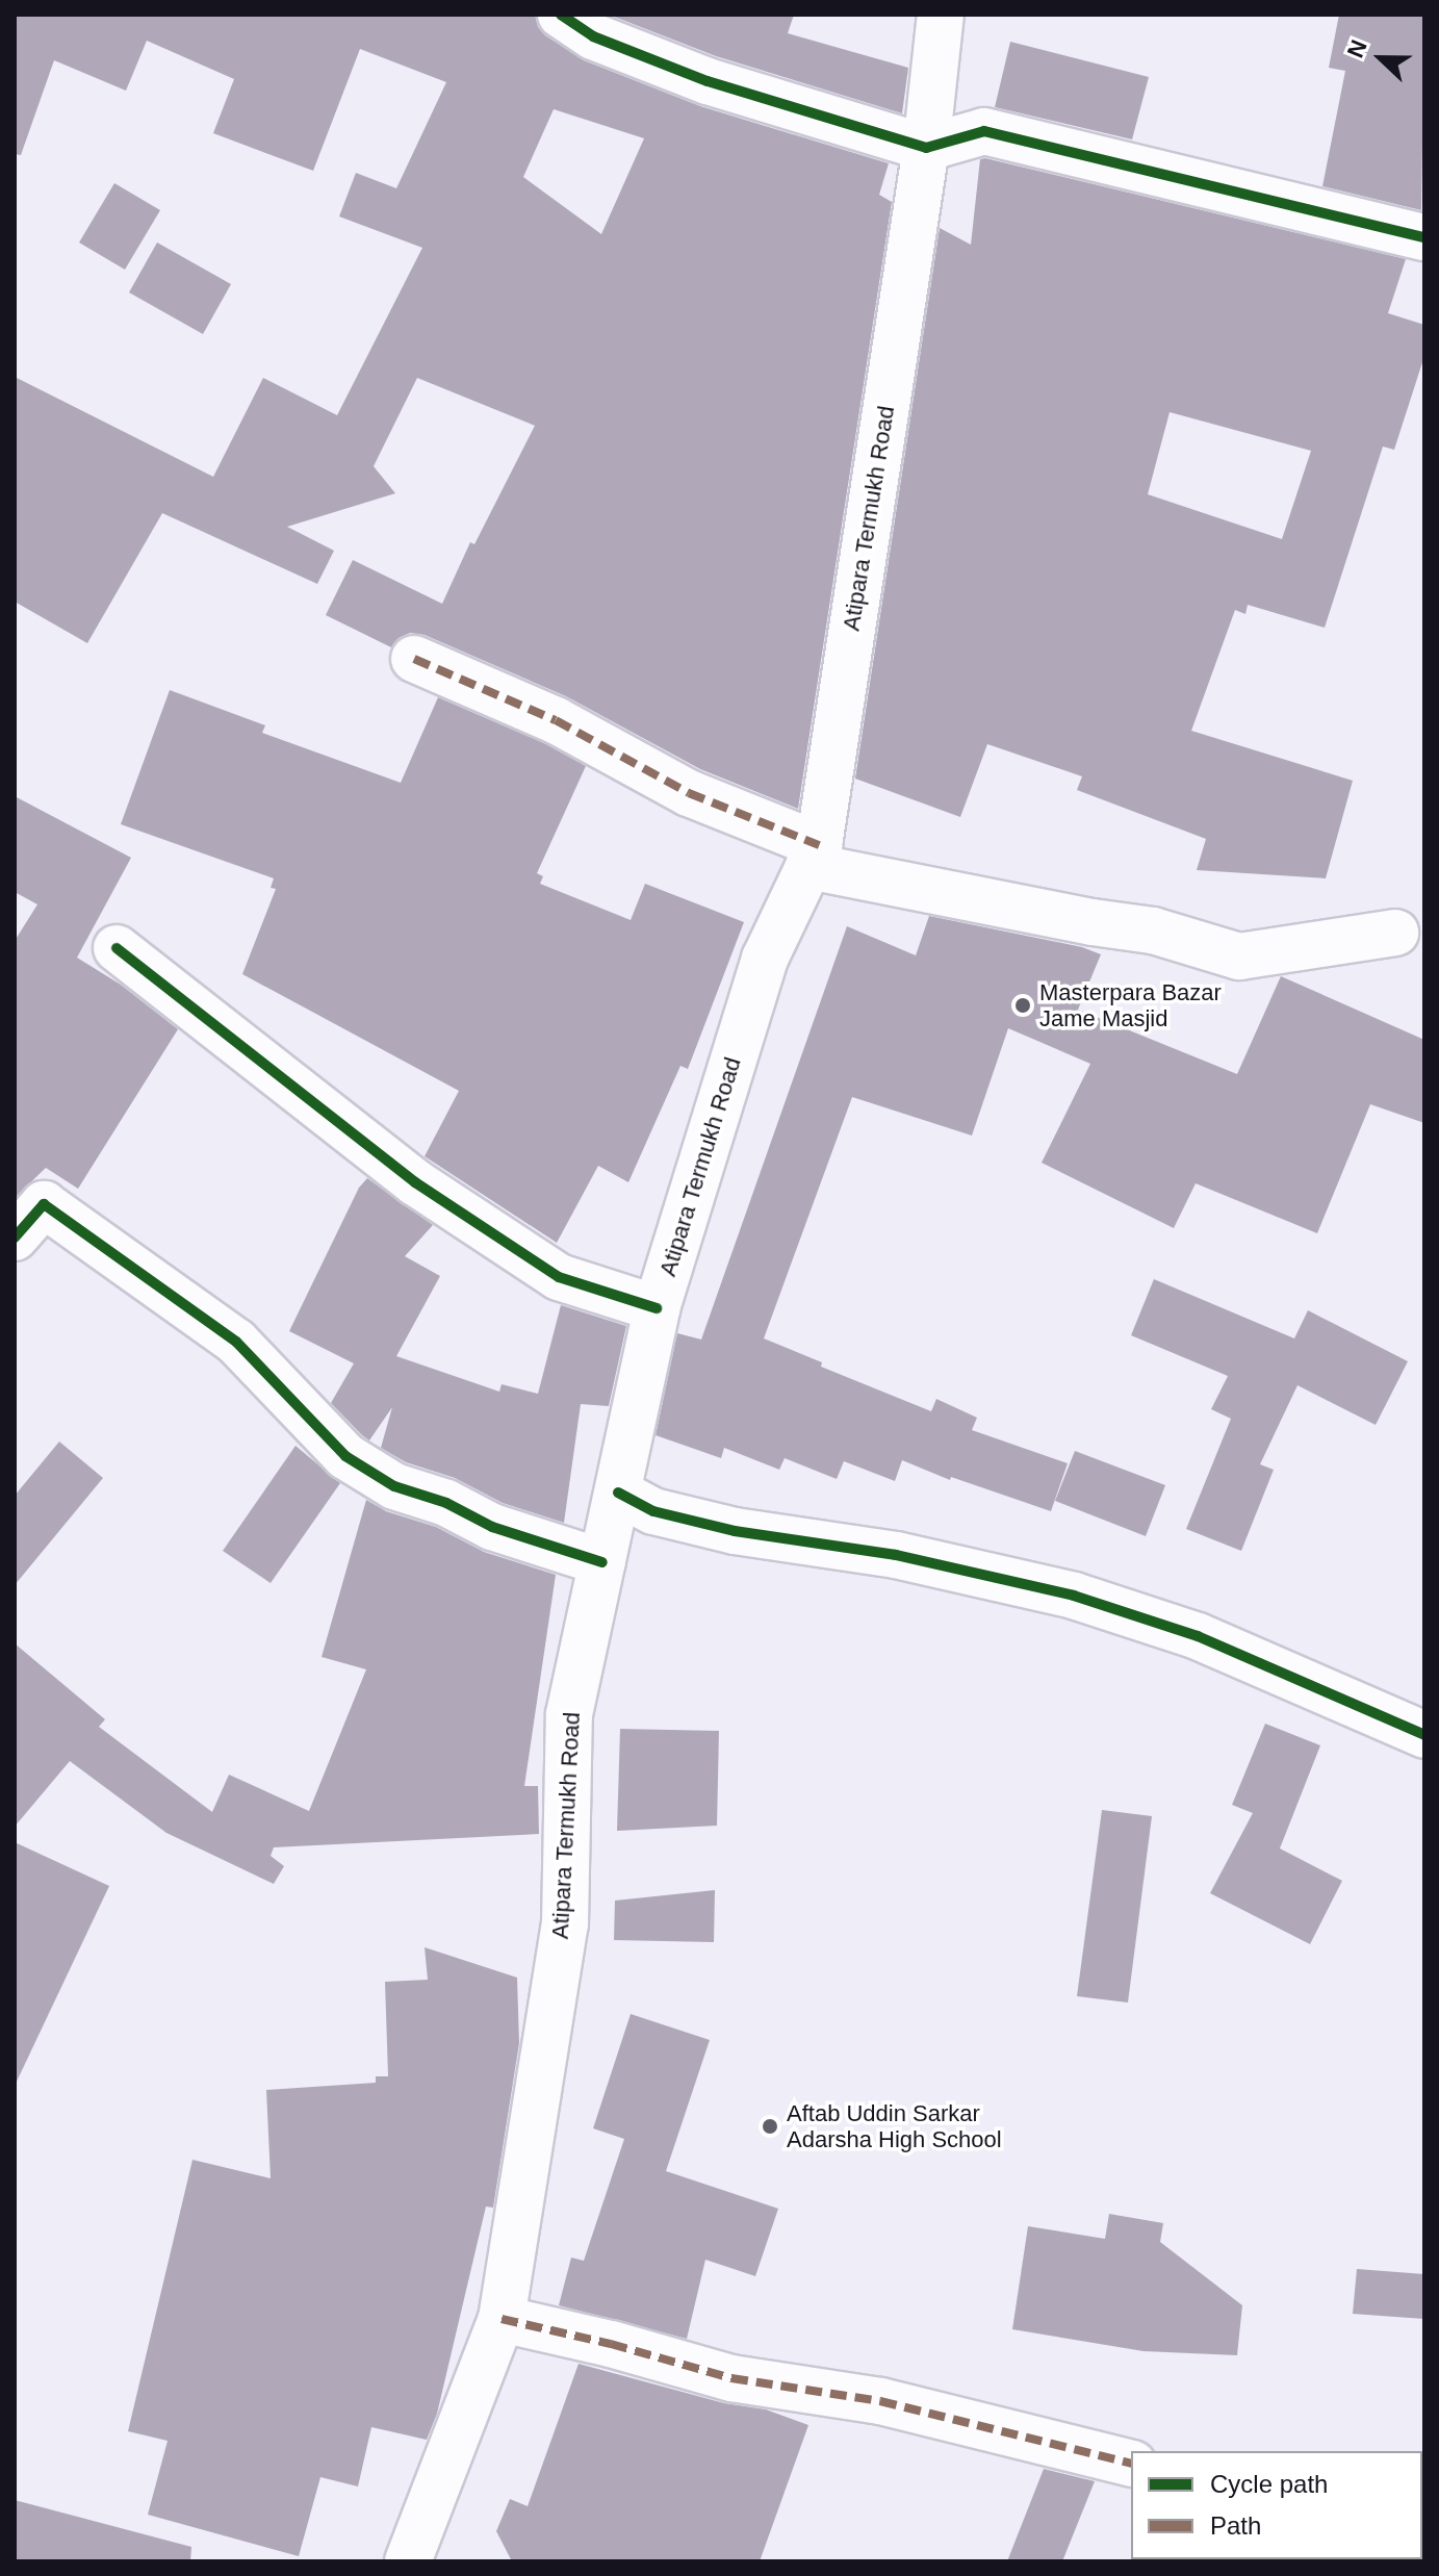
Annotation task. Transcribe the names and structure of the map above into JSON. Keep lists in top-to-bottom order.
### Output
{
  "streets": {
    "street": ["Atipara Termukh Road"]
  },
  "places": ["Masterpara Bazar Jame Masjid", "Aftab Uddin Sarkar Adarsha High School"],
  "legend": ["Cycle path", "Path"],
  "north": "left"
}
